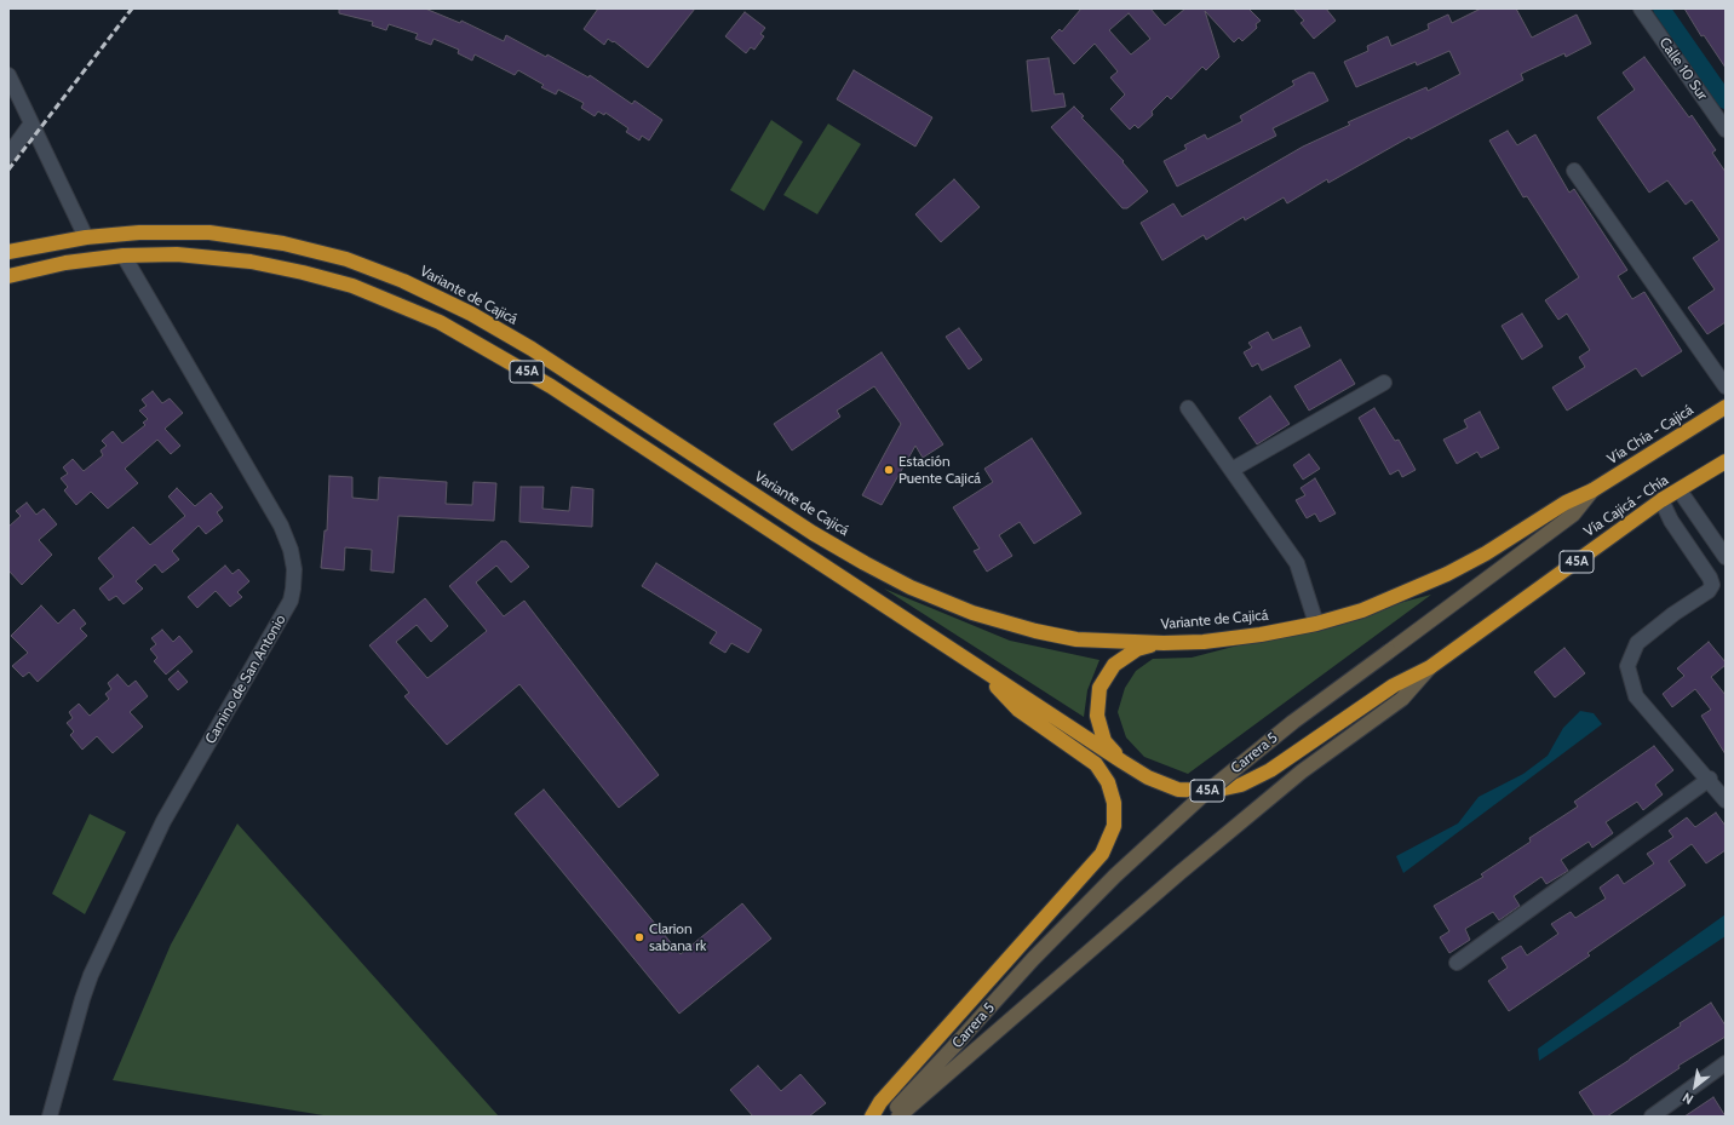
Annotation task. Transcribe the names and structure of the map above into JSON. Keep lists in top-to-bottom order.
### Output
{
  "streets": {
    "highway": [
      "Variante de Cajicá",
      "45A",
      "Vía Chía - Cajicá",
      "Vía Cajicá - Chía"
    ],
    "main road": ["Carrera 5"],
    "street": ["Calle 10 Sur", "Camino de San Antonio"]
  },
  "crossings": [
    ["Variante de Cajicá", "Vía Chía - Cajicá"],
    ["Variante de Cajicá", "Carrera 5"],
    ["45A", "Vía Cajicá - Chía"],
    ["45A", "Camino de San Antonio"],
    ["45A", "Carrera 5"],
    ["Vía Chía - Cajicá", "Carrera 5"],
    ["Vía Cajicá - Chía", "Carrera 5"]
  ],
  "places": ["Estación Puente Cajicá", "Clarion sabana rk"],
  "north": "bottom left"
}
